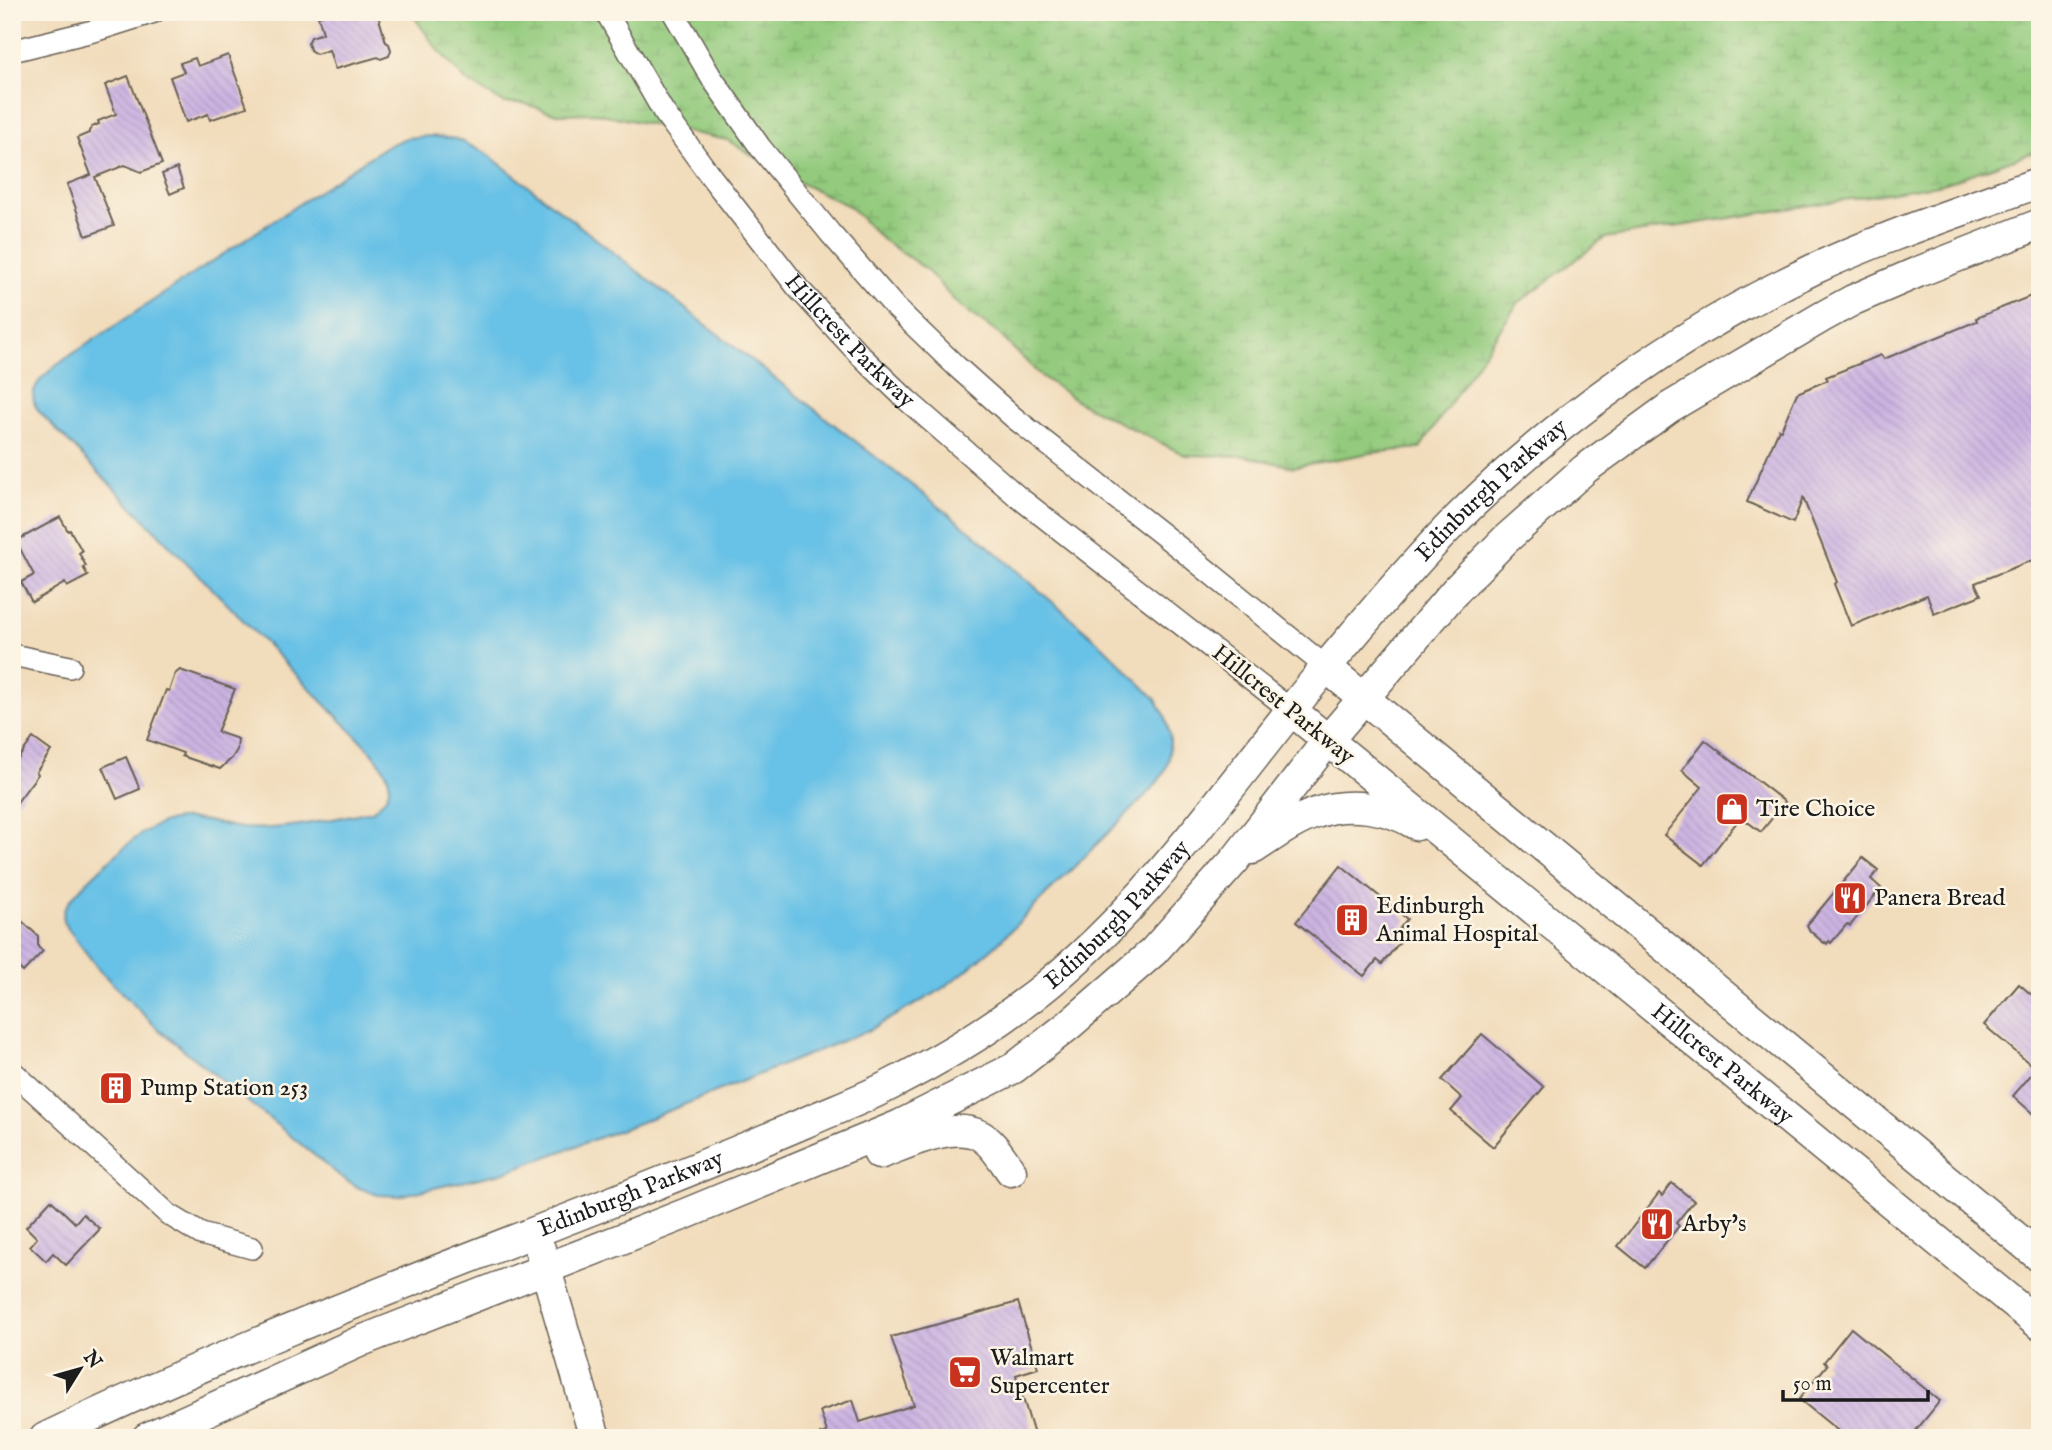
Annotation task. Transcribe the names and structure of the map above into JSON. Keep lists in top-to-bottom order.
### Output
{
  "streets": {
    "main road": ["Hillcrest Parkway", "Edinburgh Parkway"]
  },
  "crossings": [
    ["Hillcrest Parkway", "Edinburgh Parkway"]
  ],
  "places": {
    "shop": ["Tire Choice"],
    "restaurant": ["Panera Bread", "Arby's"],
    "building": ["Edinburgh Animal Hospital", "Pump Station 253"],
    "supermarket": ["Walmart Supercenter"]
  },
  "scale_bar": "50 m",
  "north": "top right"
}
